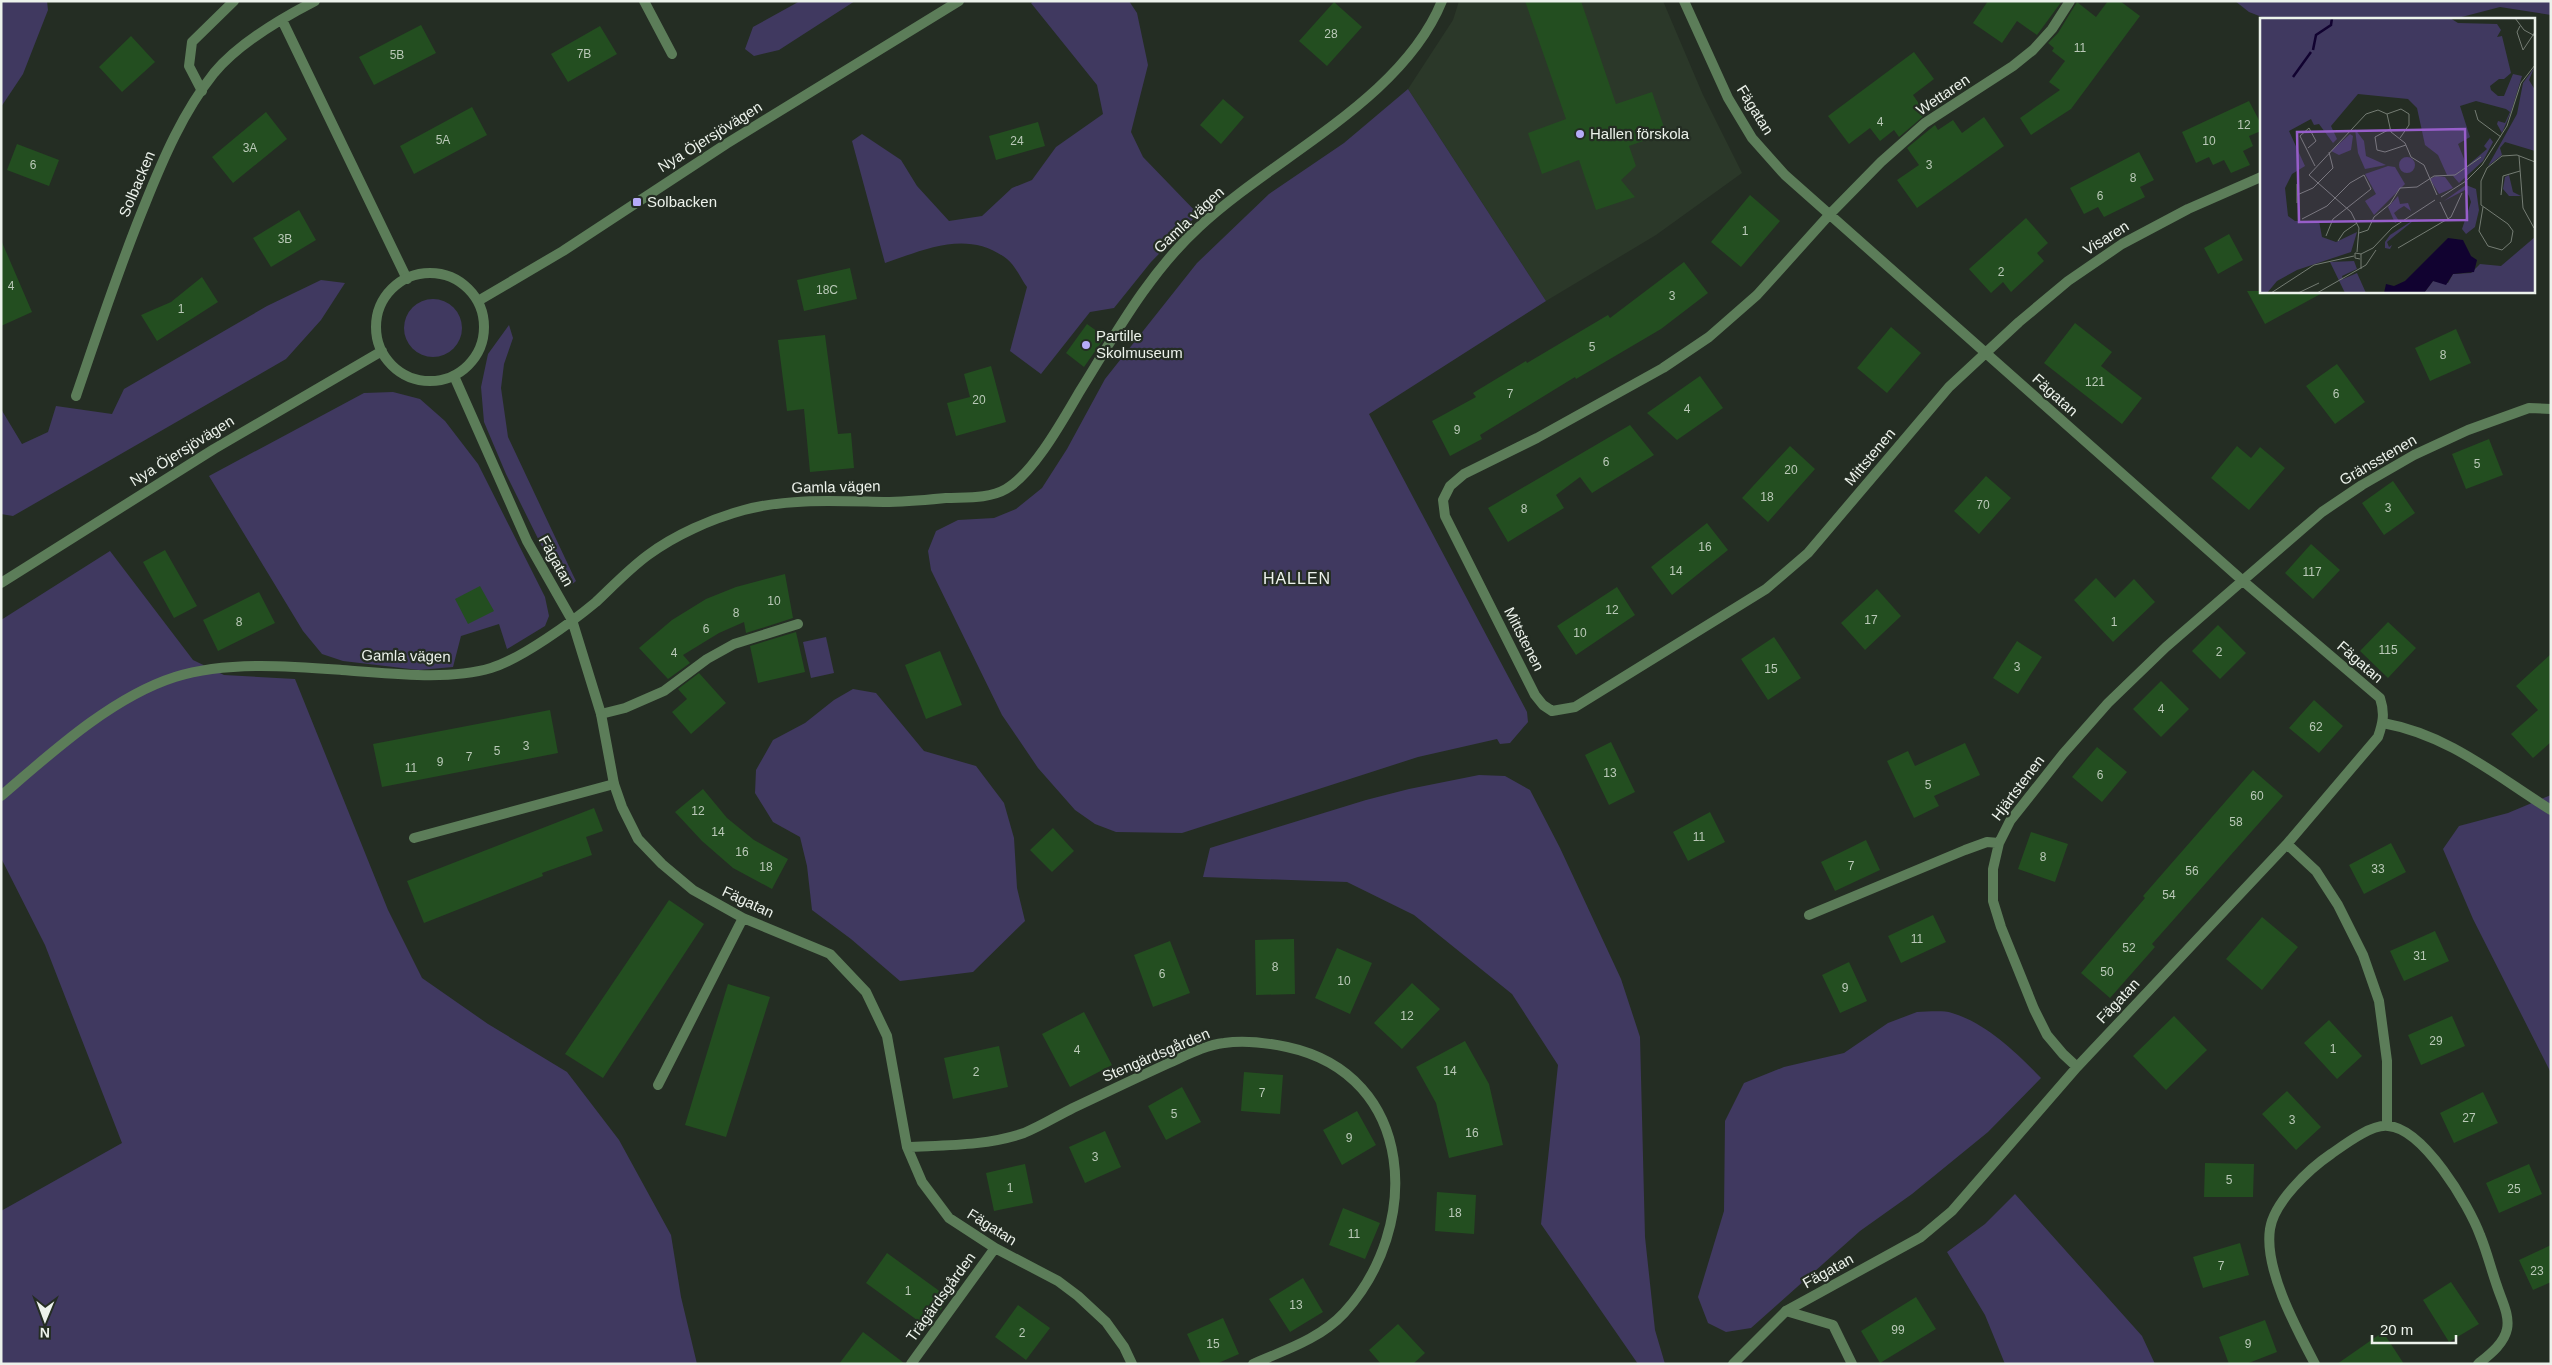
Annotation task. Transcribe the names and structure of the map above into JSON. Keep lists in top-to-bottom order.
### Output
{
  "streets": {
    "street": [
      "Wettaren",
      "Fägatan",
      "Nya Öjersjövägen",
      "Solbacken",
      "Gamla vägen",
      "Visaren",
      "Mittstenen",
      "Gränsstenen",
      "Hjärtstenen",
      "Stengärdsgården",
      "Trägärdsgården"
    ]
  },
  "crossings": [
    ["Wettaren", "Fägatan"],
    ["Wettaren", "Mittstenen"],
    ["Fägatan", "Nya Öjersjövägen"],
    ["Fägatan", "Gamla vägen"],
    ["Fägatan", "Visaren"],
    ["Fägatan", "Mittstenen"],
    ["Fägatan", "Gränsstenen"],
    ["Fägatan", "Hjärtstenen"],
    ["Fägatan", "Stengärdsgården"],
    ["Fägatan", "Trägärdsgården"],
    ["Visaren", "Mittstenen"],
    ["Gränsstenen", "Hjärtstenen"]
  ],
  "districts": ["HALLEN"],
  "places": {
    "other": ["Hallen förskola", "Partille Skolmuseum"],
    "transit": ["Solbacken"]
  },
  "house_numbers": [
    "28",
    "11",
    "7B",
    "5B",
    "4",
    "12",
    "5A",
    "24",
    "10",
    "3A",
    "6",
    "3",
    "8",
    "6",
    "1",
    "3B",
    "2",
    "4",
    "18C",
    "3",
    "1",
    "5",
    "8",
    "121",
    "7",
    "6",
    "20",
    "4",
    "9",
    "6",
    "5",
    "20",
    "18",
    "70",
    "3",
    "8",
    "16",
    "14",
    "117",
    "10",
    "12",
    "8",
    "17",
    "8",
    "1",
    "6",
    "10",
    "115",
    "2",
    "4",
    "3",
    "15",
    "4",
    "62",
    "3",
    "5",
    "7",
    "9",
    "11",
    "13",
    "6",
    "5",
    "60",
    "12",
    "58",
    "14",
    "11",
    "16",
    "8",
    "7",
    "18",
    "33",
    "56",
    "54",
    "11",
    "52",
    "31",
    "8",
    "50",
    "6",
    "10",
    "9",
    "12",
    "29",
    "1",
    "4",
    "14",
    "2",
    "7",
    "5",
    "27",
    "3",
    "16",
    "9",
    "3",
    "5",
    "1",
    "25",
    "18",
    "11",
    "7",
    "23",
    "1",
    "13",
    "99",
    "2",
    "15",
    "9"
  ],
  "scale_bar": "20 m",
  "north": "bottom"
}
